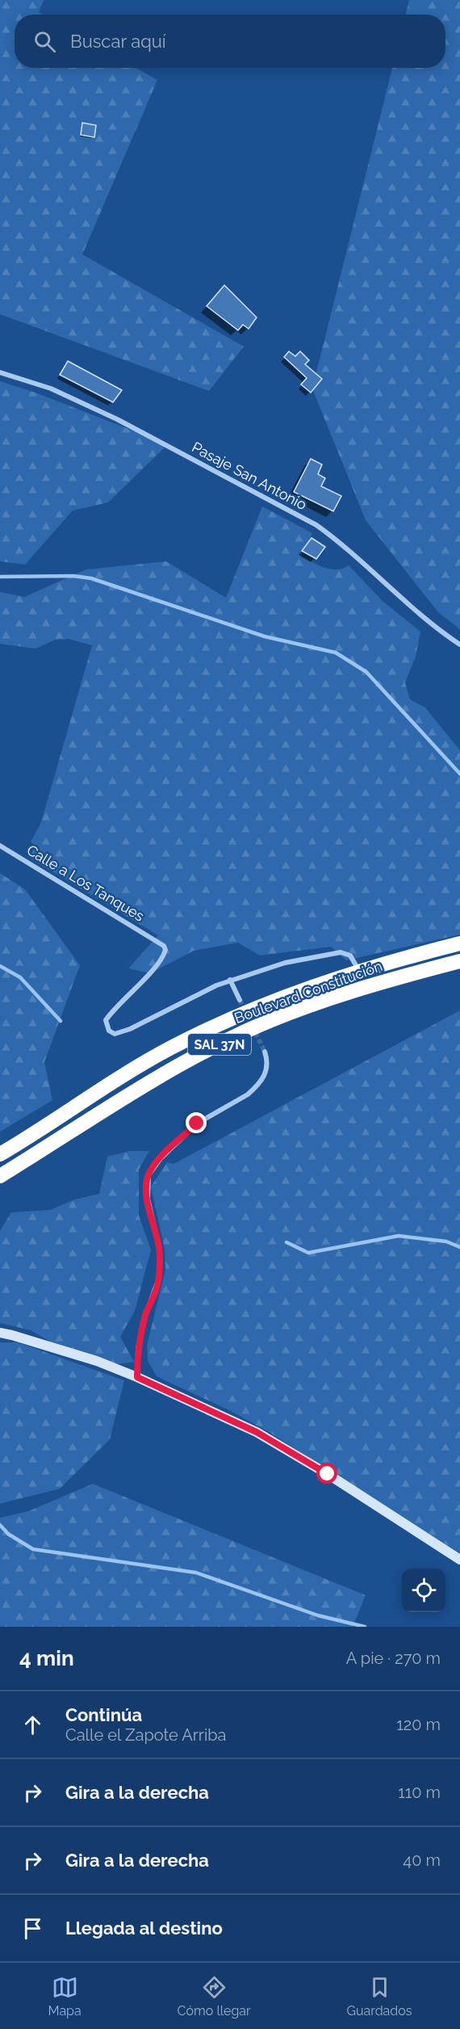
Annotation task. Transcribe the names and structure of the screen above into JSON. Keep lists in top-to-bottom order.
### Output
{
  "streets": {
    "highway": ["Boulevard Constitución", "SAL 37N"],
    "street": ["Pasaje San Antonio", "Calle a Los Tanques"]
  },
  "page": {
    "search": "Buscar aquí",
    "heading": ["4 min", "A pie · 270 m"],
    "list": [
      ["Continúa", "Calle el Zapote Arriba", "120 m"],
      ["Gira a la derecha", "110 m"],
      ["Gira a la derecha", "40 m"],
      "Llegada al destino"
    ],
    "nav": ["Mapa", "Cómo llegar", "Guardados"]
  }
}
